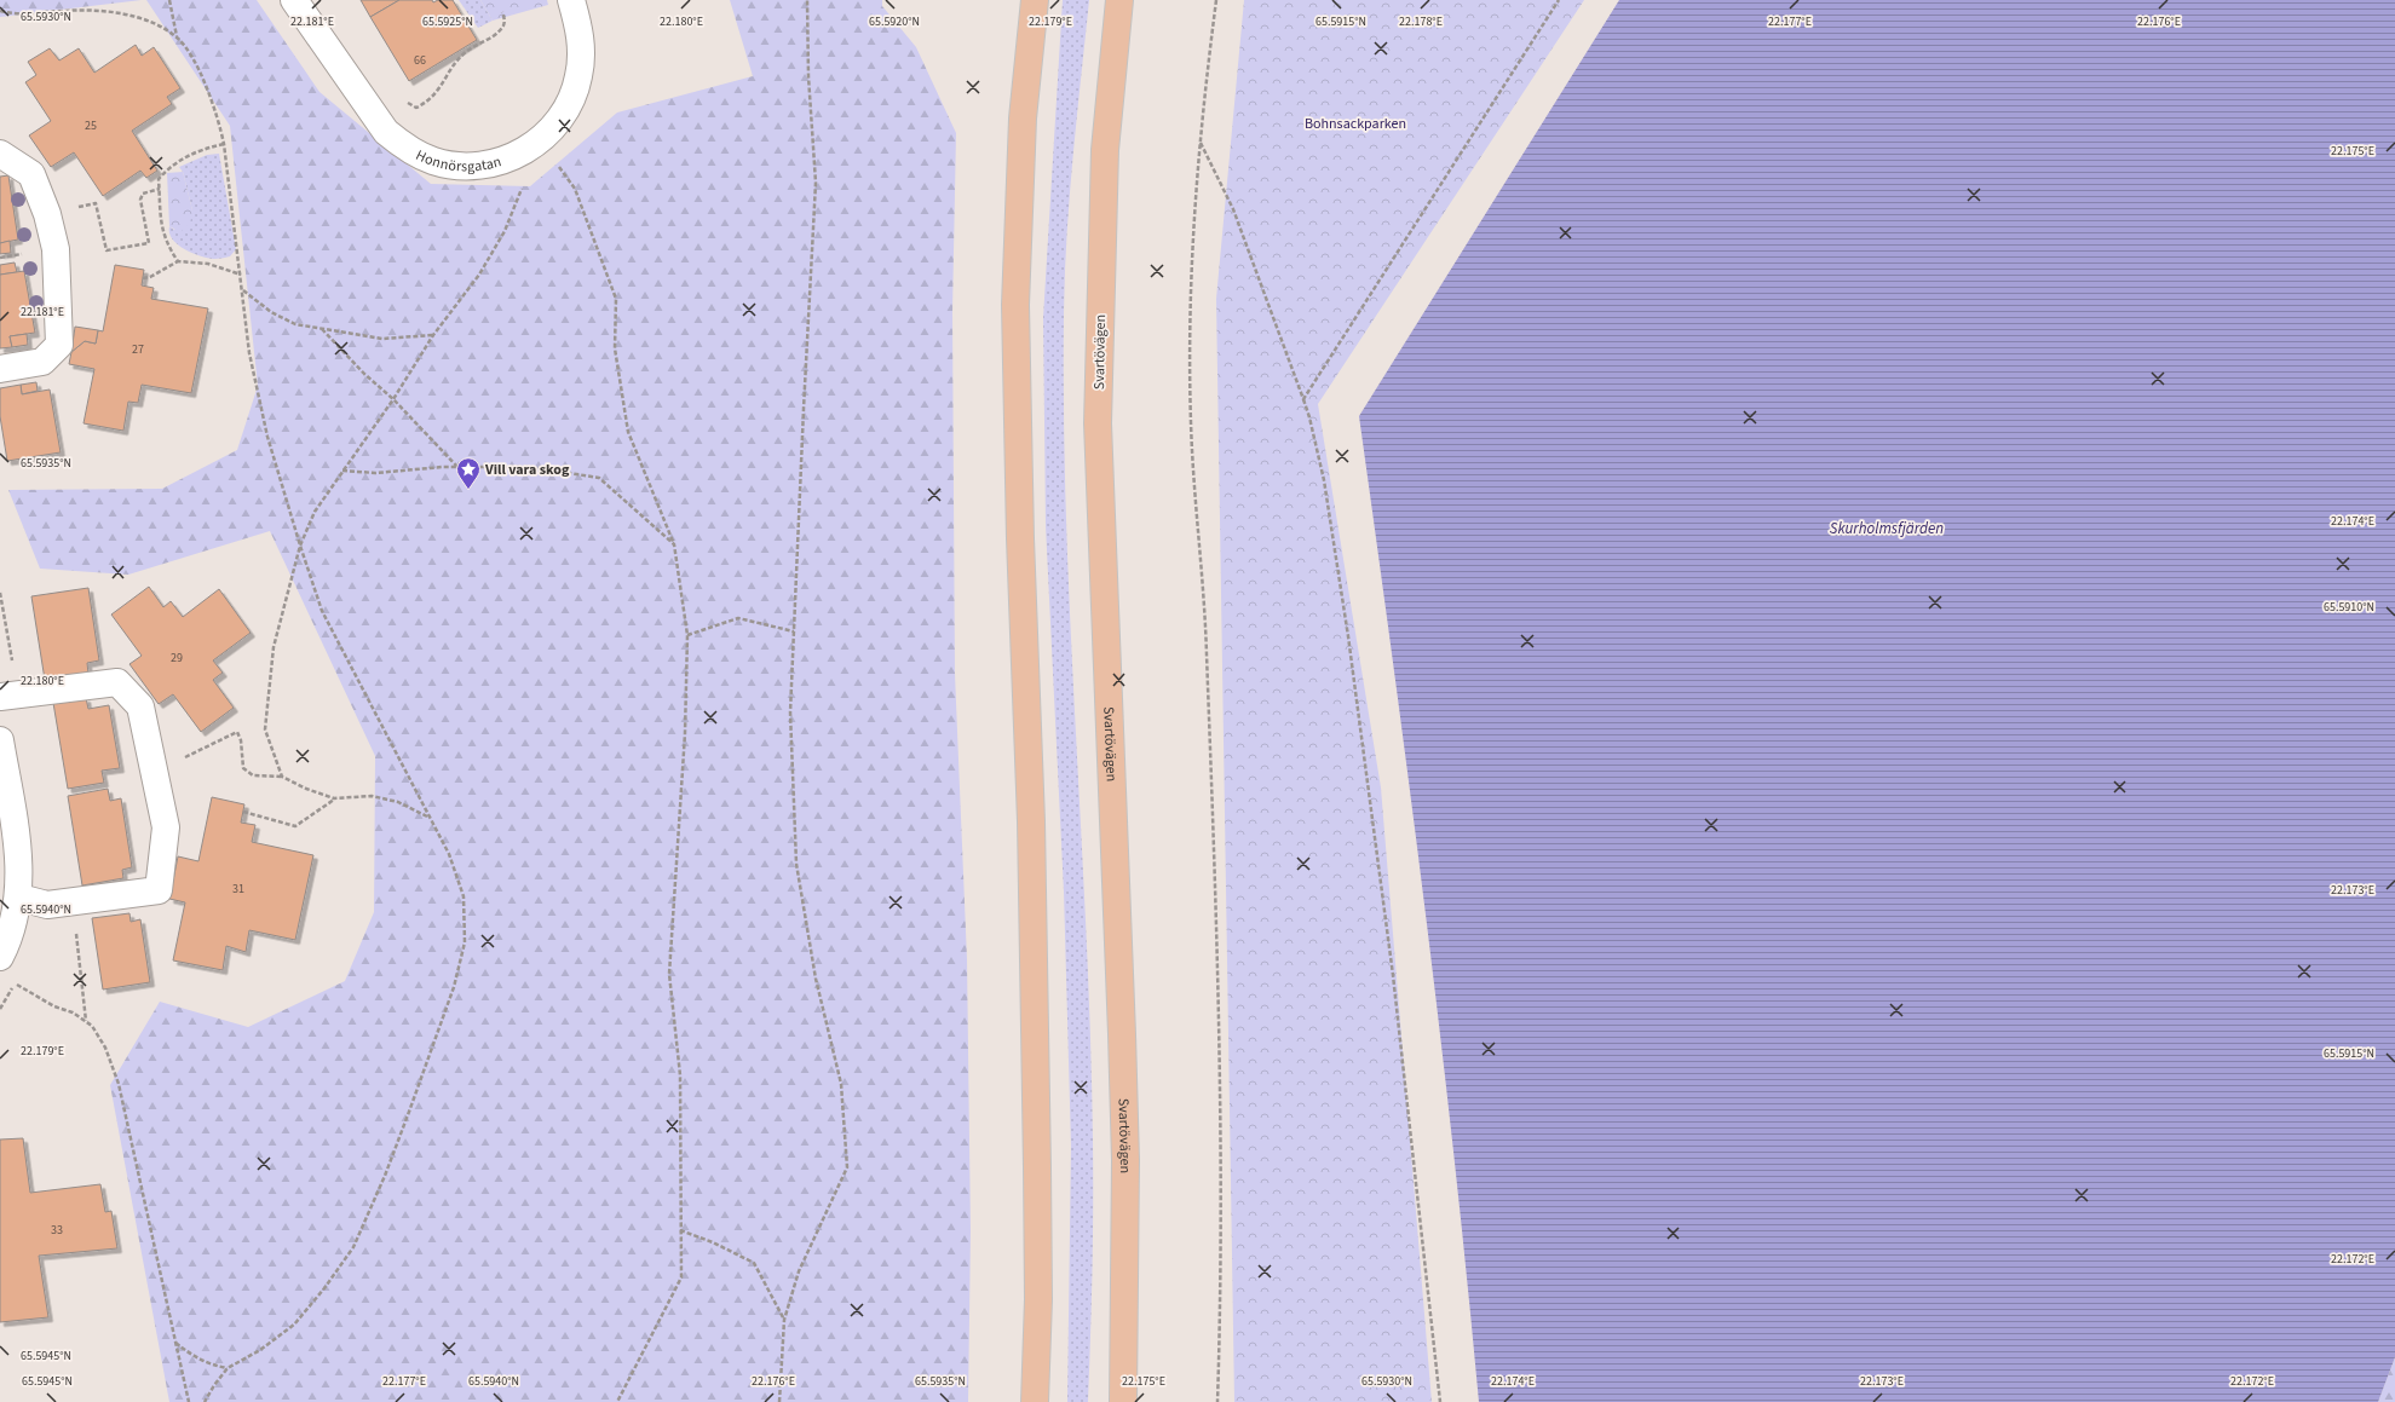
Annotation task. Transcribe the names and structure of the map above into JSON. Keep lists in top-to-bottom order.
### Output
{
  "streets": {
    "main road": ["Svartövägen"],
    "street": ["Honnörsgatan"]
  },
  "water": ["Skurholmsfjärden"],
  "parks": ["Bohnsackparken"],
  "places": {
    "place": ["Vill vara skog"]
  },
  "house_numbers": [
    "66",
    "25",
    "27",
    "29",
    "31",
    "33"
  ],
  "coordinates": [
    "65.5930°N",
    "22.181°E",
    "65.5925°N",
    "22.180°E",
    "65.5920°N",
    "22.179°E",
    "65.5915°N",
    "22.178°E",
    "22.177°E",
    "22.176°E",
    "22.175°E",
    "65.5935°N",
    "22.174°E",
    "65.5910°N",
    "22.173°E",
    "65.5940°N",
    "22.172°E",
    "65.5945°N"
  ]
}
